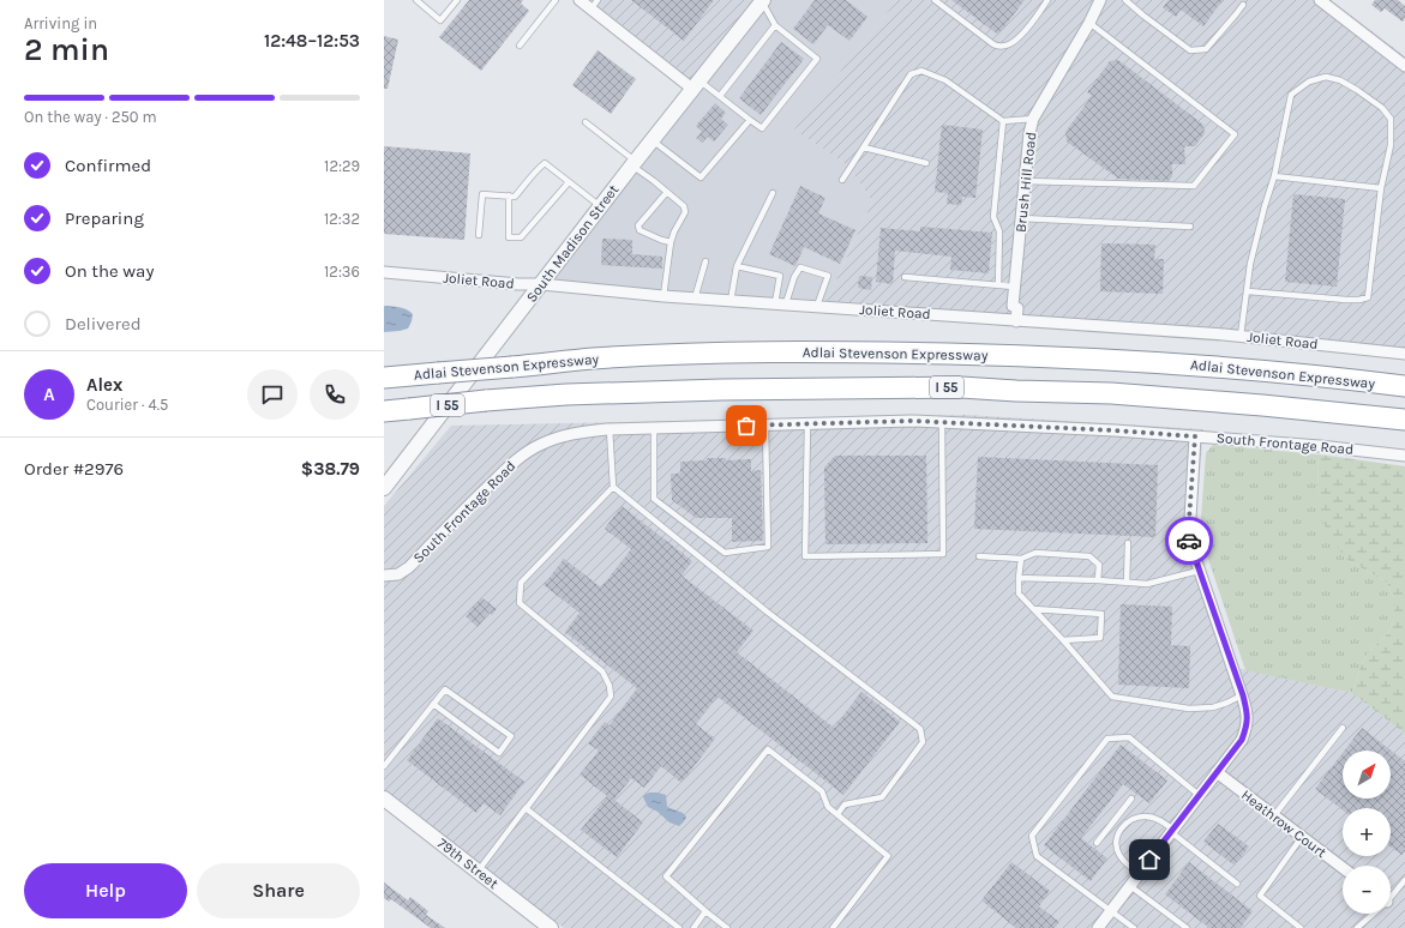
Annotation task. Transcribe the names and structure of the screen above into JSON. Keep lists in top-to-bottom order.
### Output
{
  "streets": {
    "highway": ["Adlai Stevenson Expressway", "I 55"],
    "street": [
      "Brush Hill Road",
      "South Madison Street",
      "Joliet Road",
      "South Frontage Road",
      "Heathrow Court",
      "79th Street"
    ]
  },
  "crossings": [
    ["Brush Hill Road", "Joliet Road"],
    ["South Madison Street", "Joliet Road"]
  ],
  "north": "top right",
  "page": {
    "heading": ["2 min", "Arriving in", "12:48–12:53"],
    "panel": [
      "Alex",
      "Courier · 4.5",
      "Order #2976",
      "$38.79"
    ],
    "bar": "On the way · 250 m",
    "list": [
      ["Confirmed", "12:29"],
      ["Preparing", "12:32"],
      ["On the way", "12:36"],
      "Delivered"
    ],
    "round": "A",
    "map_buttons": ["+", "−"],
    "buttons": ["Help", "Share"]
  }
}
